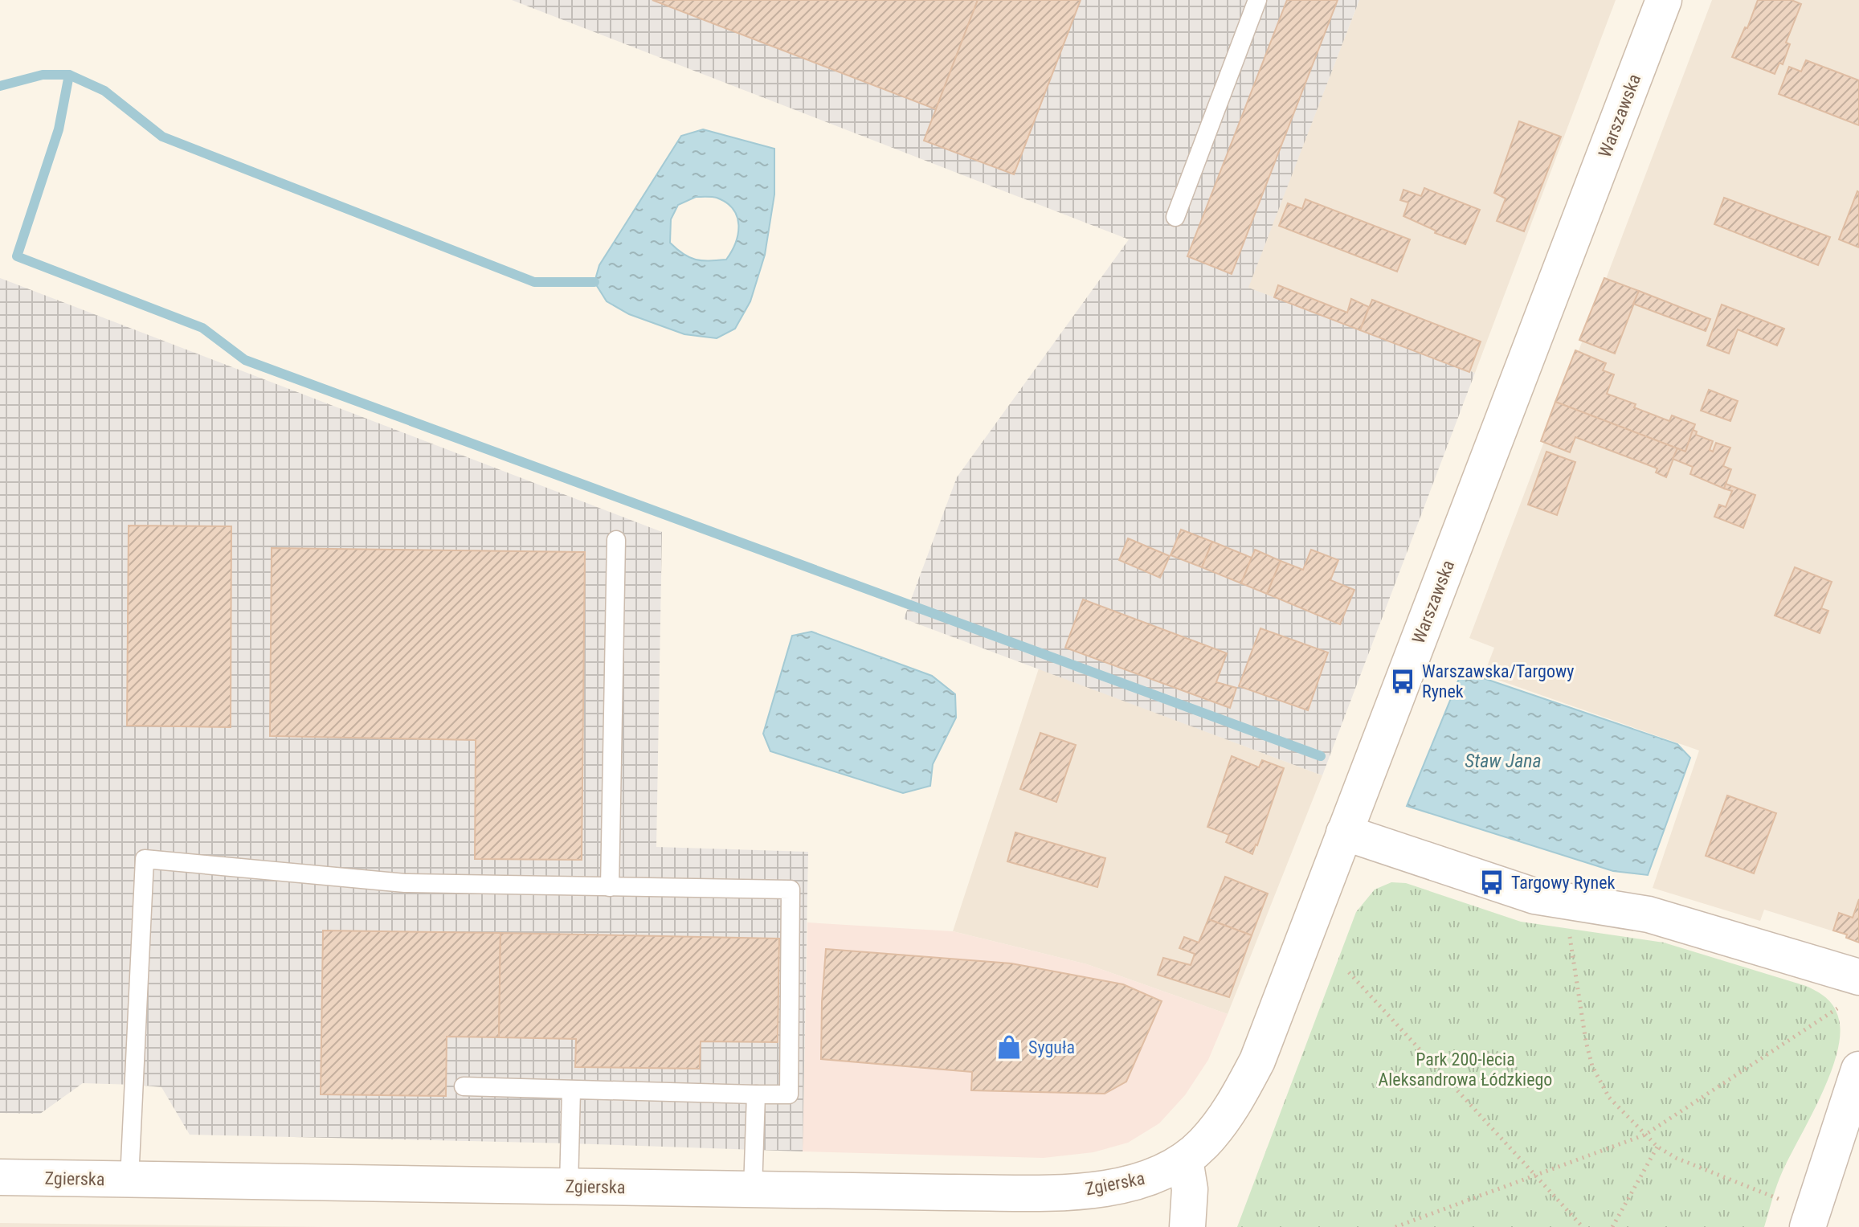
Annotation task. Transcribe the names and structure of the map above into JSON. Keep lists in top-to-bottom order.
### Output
{
  "streets": {
    "main road": ["Warszawska", "Zgierska"]
  },
  "crossings": [
    ["Warszawska", "Zgierska"]
  ],
  "water": ["Staw Jana"],
  "parks": ["Park 200-lecia Aleksandrowa Łódzkiego"],
  "places": {
    "bus stop": ["Warszawska/Targowy Rynek", "Targowy Rynek"],
    "shop": ["Syguła"]
  }
}
